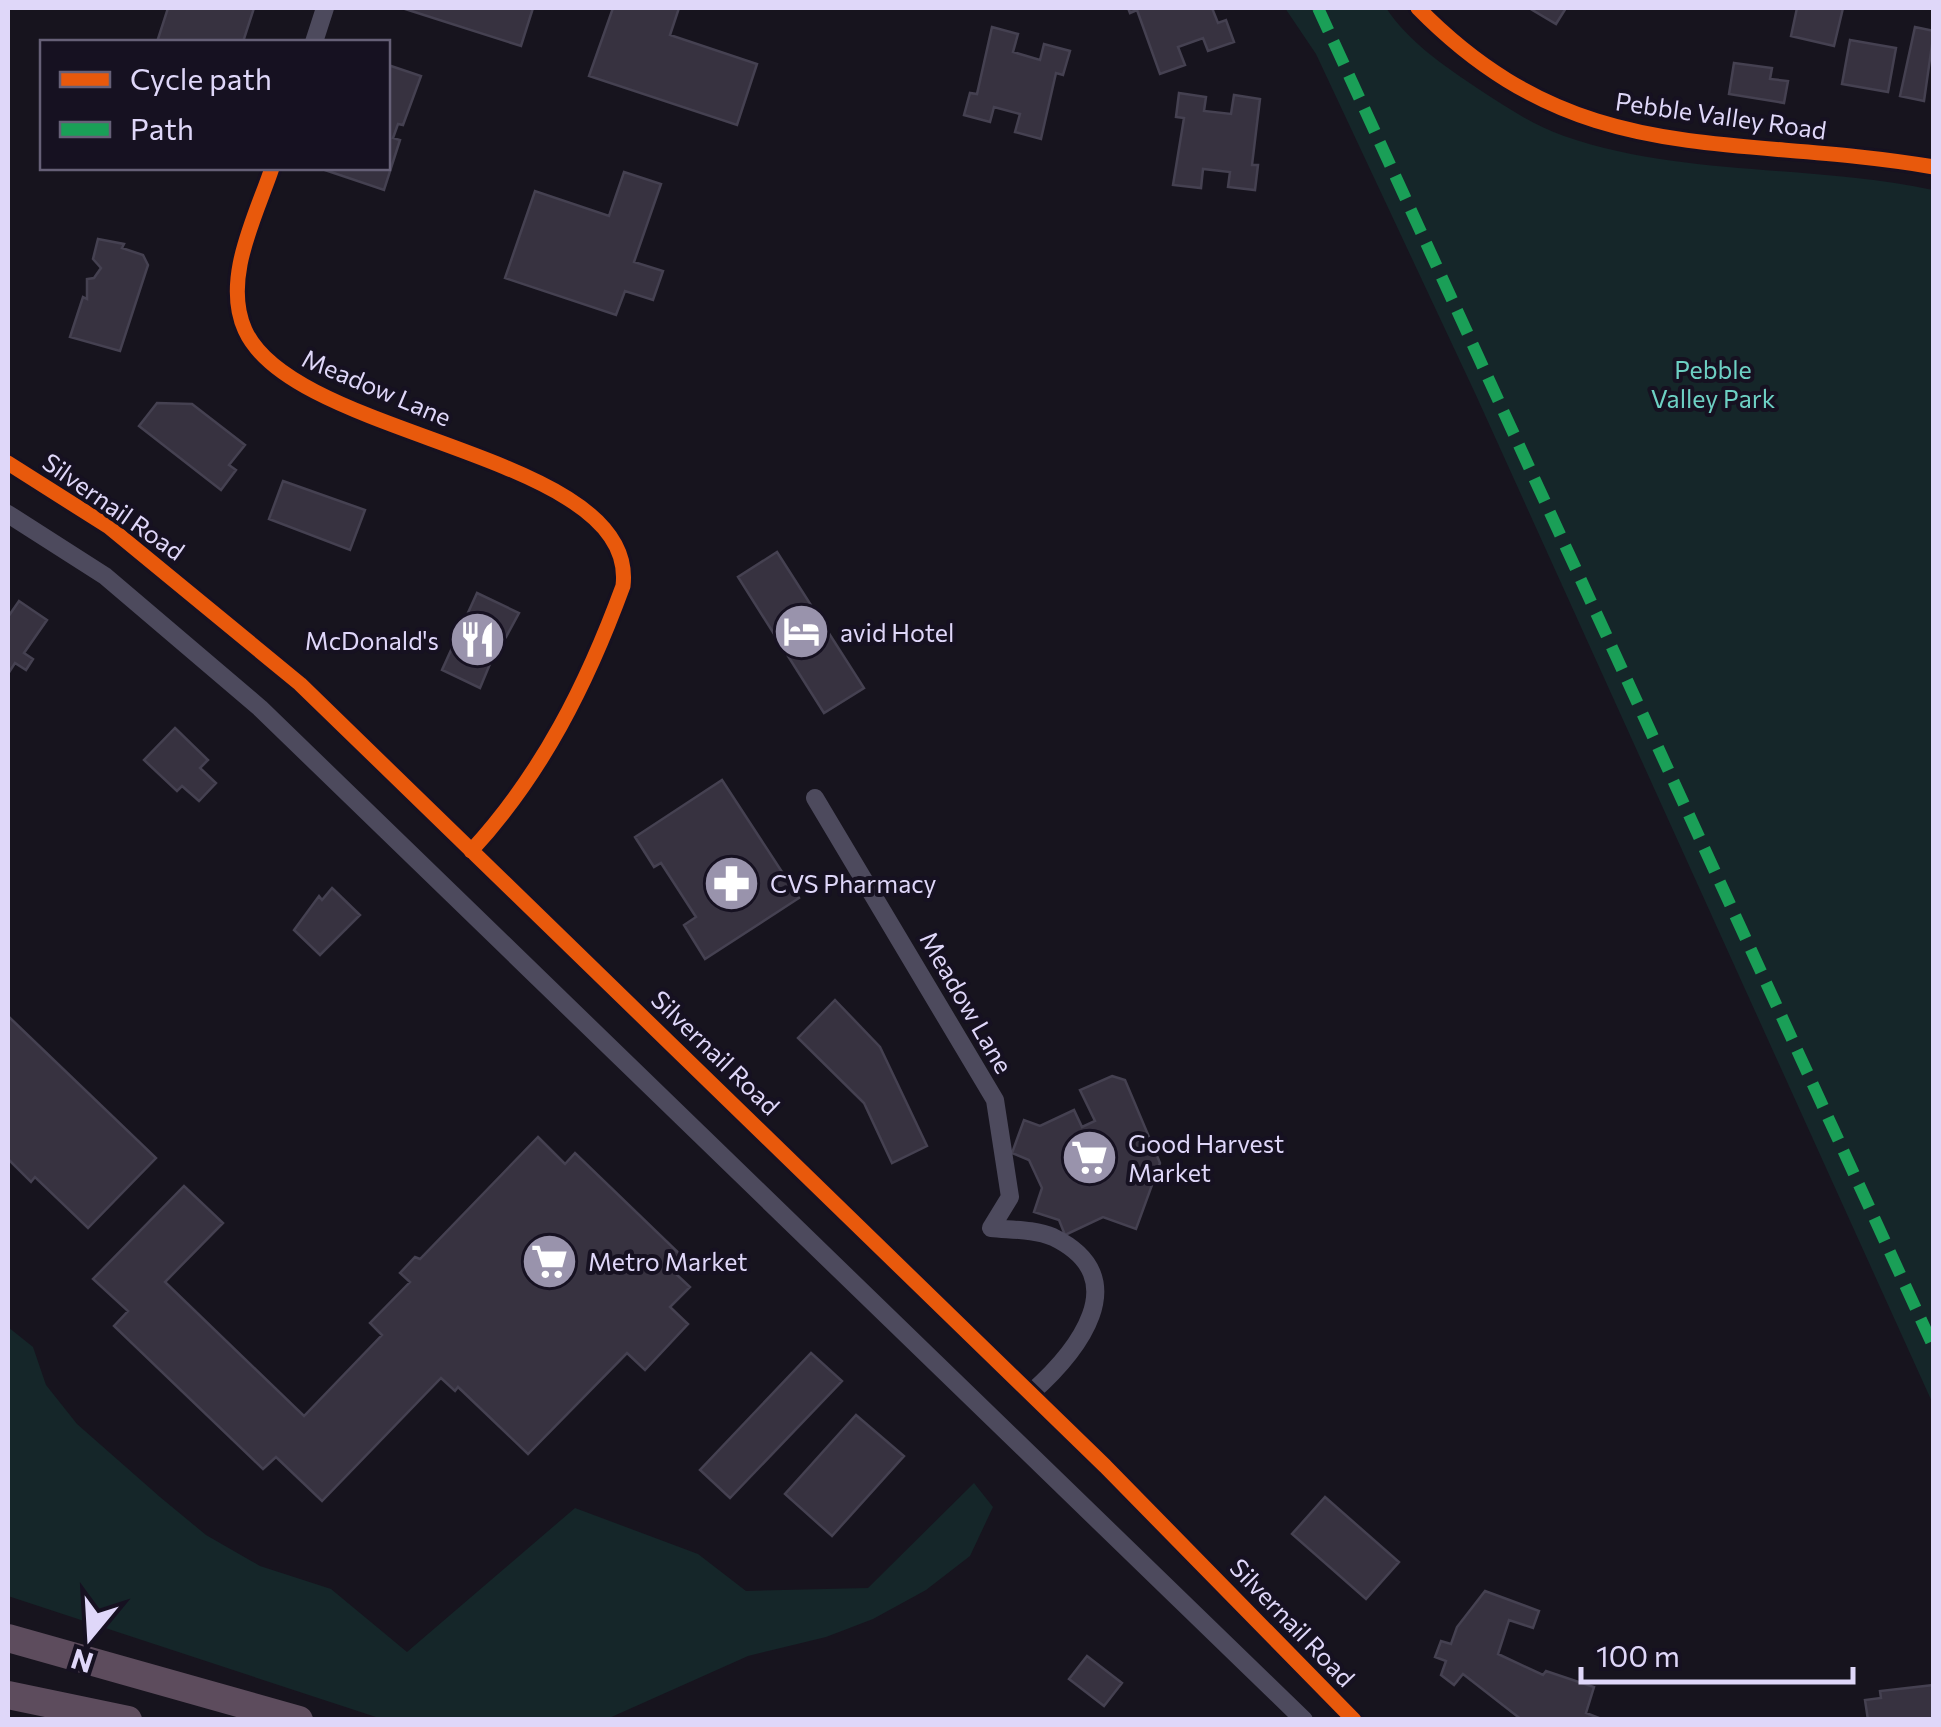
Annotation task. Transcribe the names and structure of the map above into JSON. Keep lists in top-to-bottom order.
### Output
{
  "streets": {
    "street": ["Pebble Valley Road", "Meadow Lane", "Silvernail Road"]
  },
  "crossings": [
    ["Meadow Lane", "Silvernail Road"]
  ],
  "parks": ["Pebble Valley Park"],
  "places": {
    "hotel": ["avid Hotel"],
    "restaurant": ["McDonald's"],
    "pharmacy": ["CVS Pharmacy"],
    "supermarket": ["Good Harvest Market", "Metro Market"]
  },
  "legend": ["Cycle path", "Path"],
  "scale_bar": "100 m",
  "north": "bottom"
}
